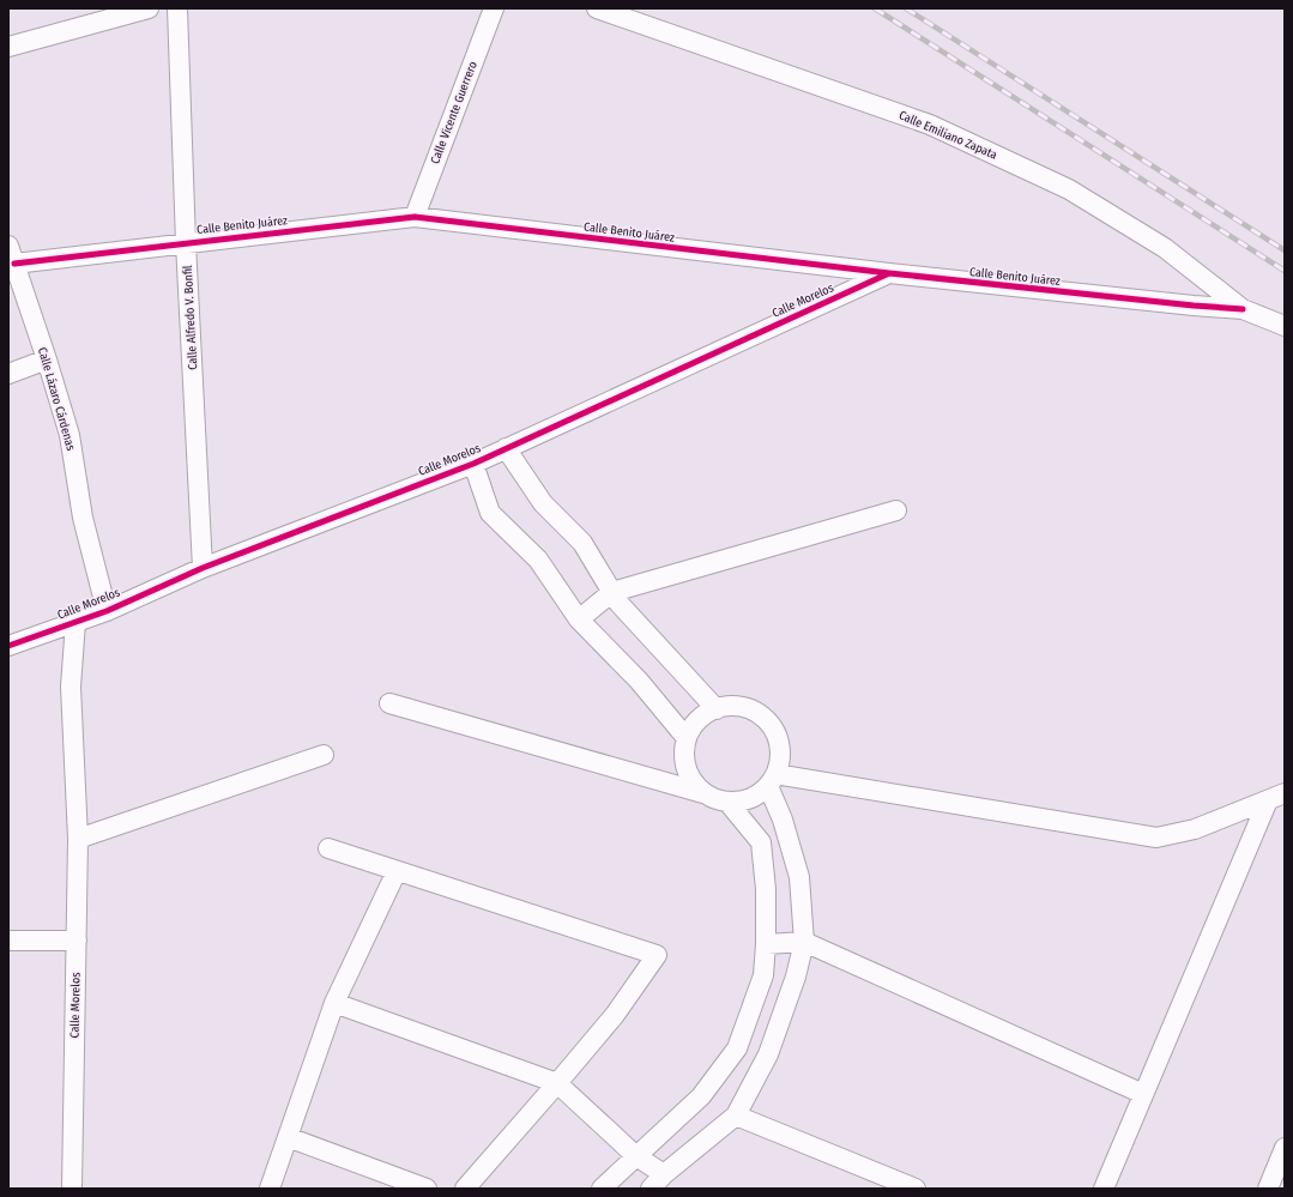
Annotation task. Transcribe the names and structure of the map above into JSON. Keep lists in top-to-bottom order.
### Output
{
  "streets": {
    "street": [
      "Calle Vicente Guerrero",
      "Calle Emiliano Zapata",
      "Calle Benito Juárez",
      "Calle Morelos",
      "Calle Alfredo V. Bonfil",
      "Calle Lázaro Cárdenas"
    ]
  },
  "crossings": [
    ["Calle Vicente Guerrero", "Calle Benito Juárez"],
    ["Calle Emiliano Zapata", "Calle Benito Juárez"],
    ["Calle Benito Juárez", "Calle Morelos"],
    ["Calle Benito Juárez", "Calle Alfredo V. Bonfil"],
    ["Calle Benito Juárez", "Calle Lázaro Cárdenas"],
    ["Calle Morelos", "Calle Alfredo V. Bonfil"],
    ["Calle Morelos", "Calle Lázaro Cárdenas"]
  ]
}
